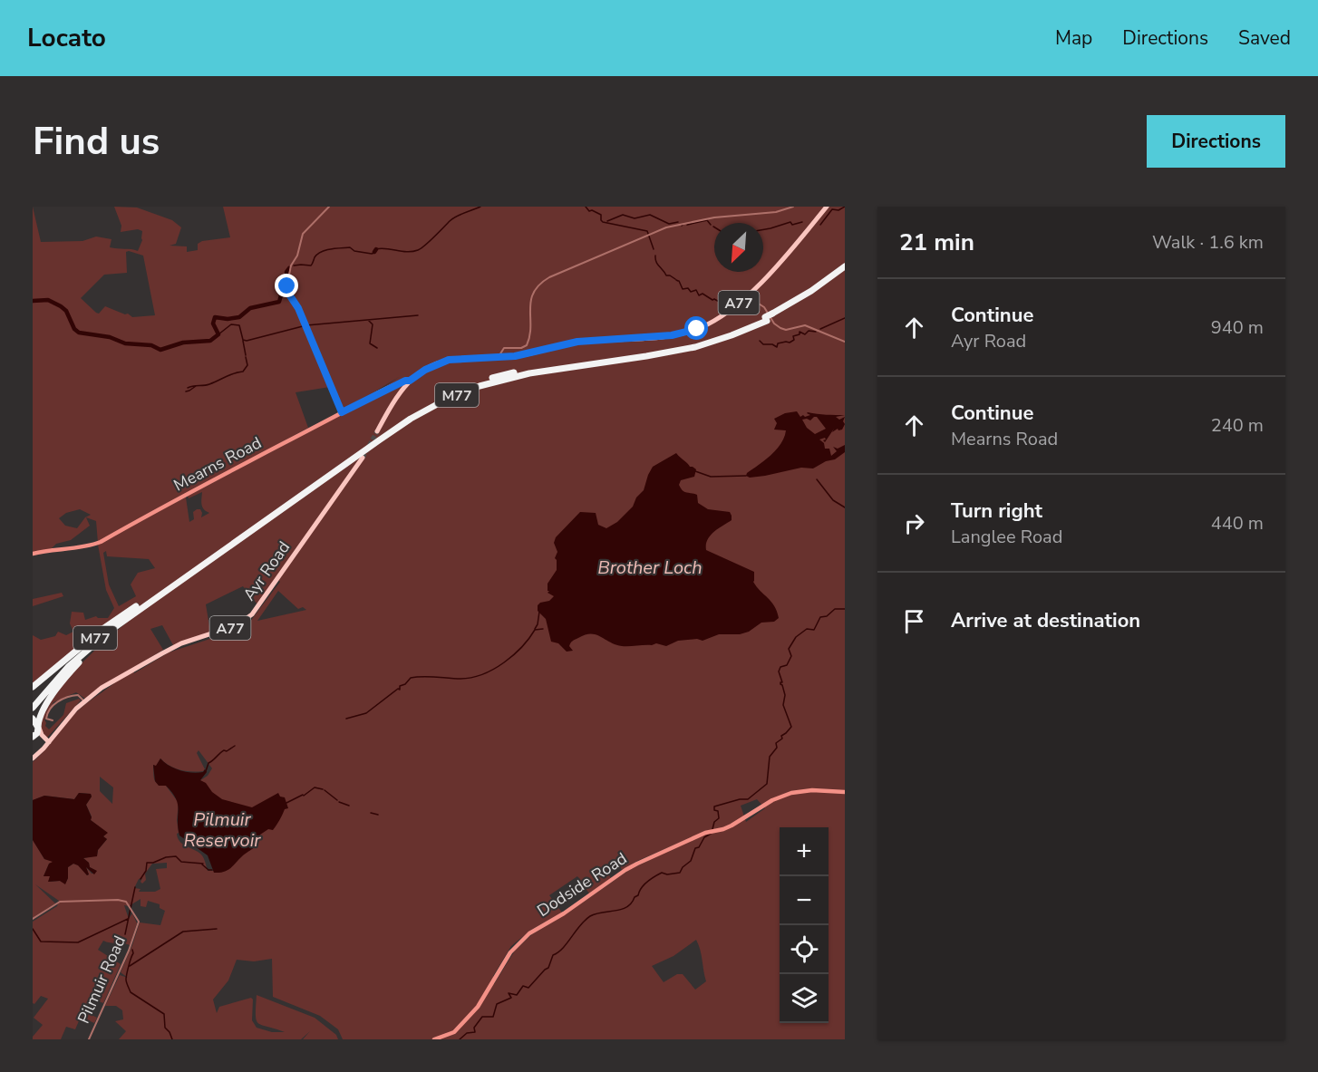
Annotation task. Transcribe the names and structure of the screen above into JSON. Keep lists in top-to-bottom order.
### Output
{
  "streets": {
    "highway": ["M77"],
    "main road": [
      "A77",
      "Mearns Road",
      "Ayr Road",
      "Dodside Road"
    ],
    "street": ["Pilmuir Road"]
  },
  "crossings": [
    ["A77", "Mearns Road"]
  ],
  "water": ["Brother Loch", "Pilmuir Reservoir"],
  "north": "bottom left",
  "page": {
    "header": "Locato",
    "nav": ["Map", "Directions", "Saved"],
    "buttons": "Directions",
    "title": "Find us",
    "heading": ["21 min", "Walk · 1.6 km"],
    "list": [
      ["Continue", "Ayr Road", "940 m"],
      ["Continue", "Mearns Road", "240 m"],
      ["Turn right", "Langlee Road", "440 m"],
      "Arrive at destination"
    ],
    "map_buttons": ["+", "−"]
  }
}
